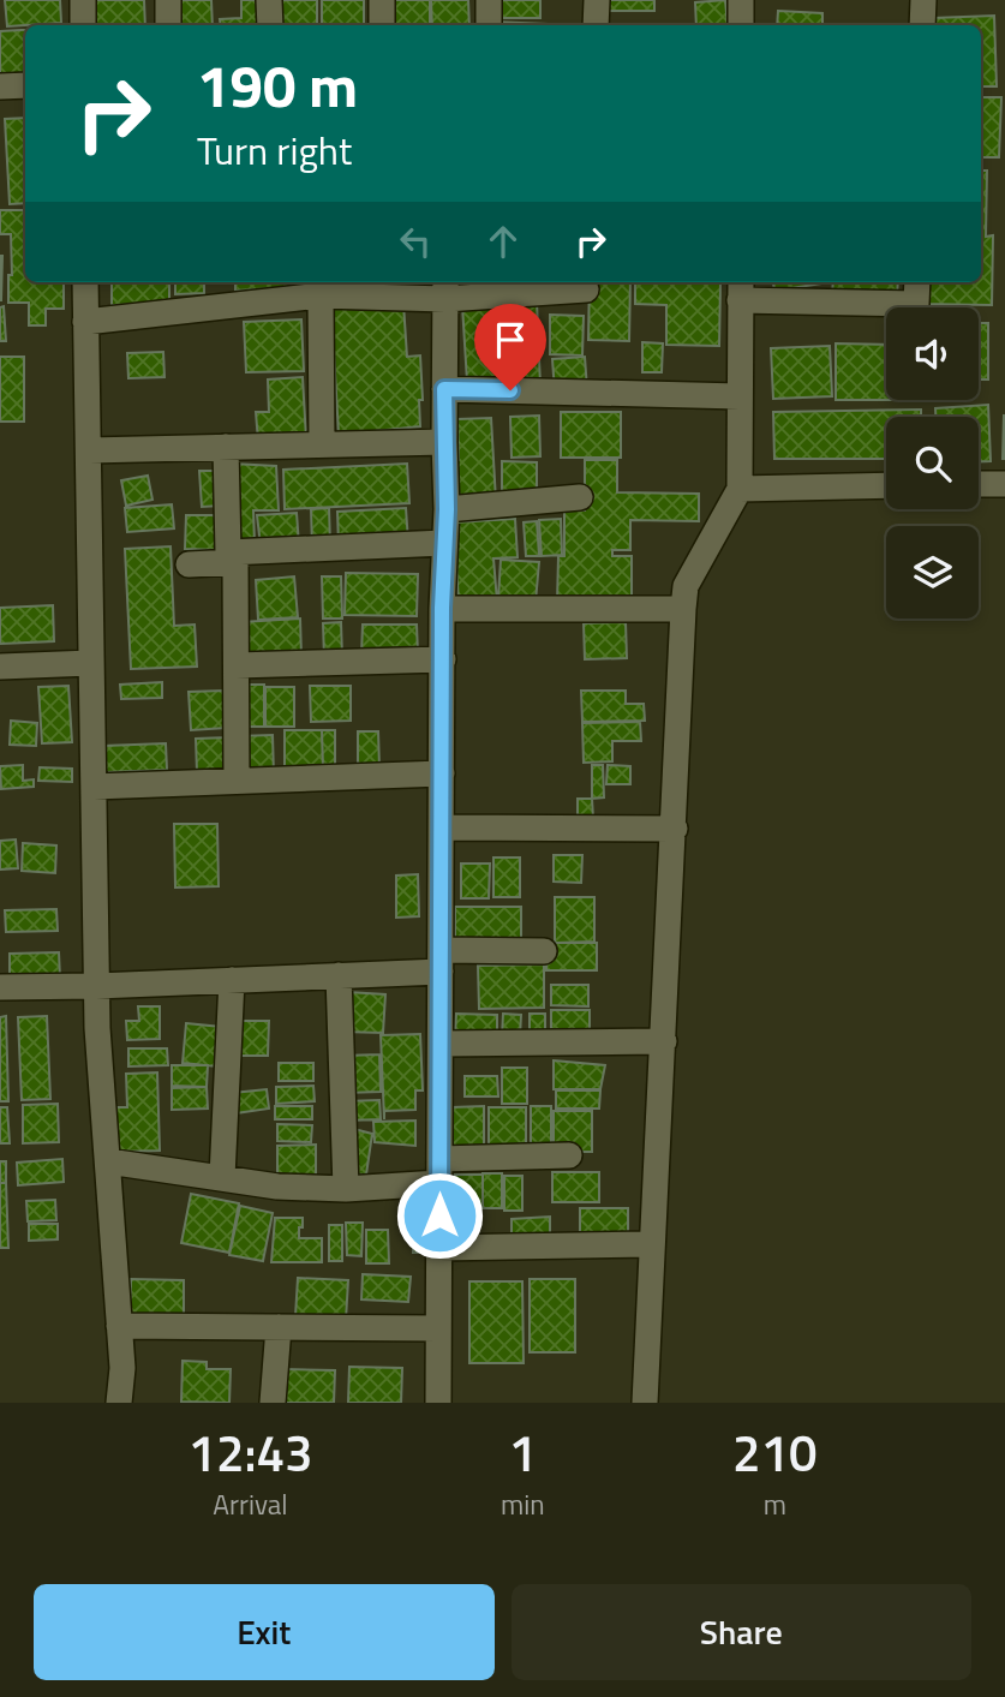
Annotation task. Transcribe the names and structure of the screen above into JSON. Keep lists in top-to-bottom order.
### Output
{
  "page": {
    "turn": ["190 m", "Turn right"],
    "eta": [
      "12:43",
      "Arrival",
      "1",
      "min",
      "210",
      "m"
    ],
    "buttons": ["Exit", "Share"]
  }
}
